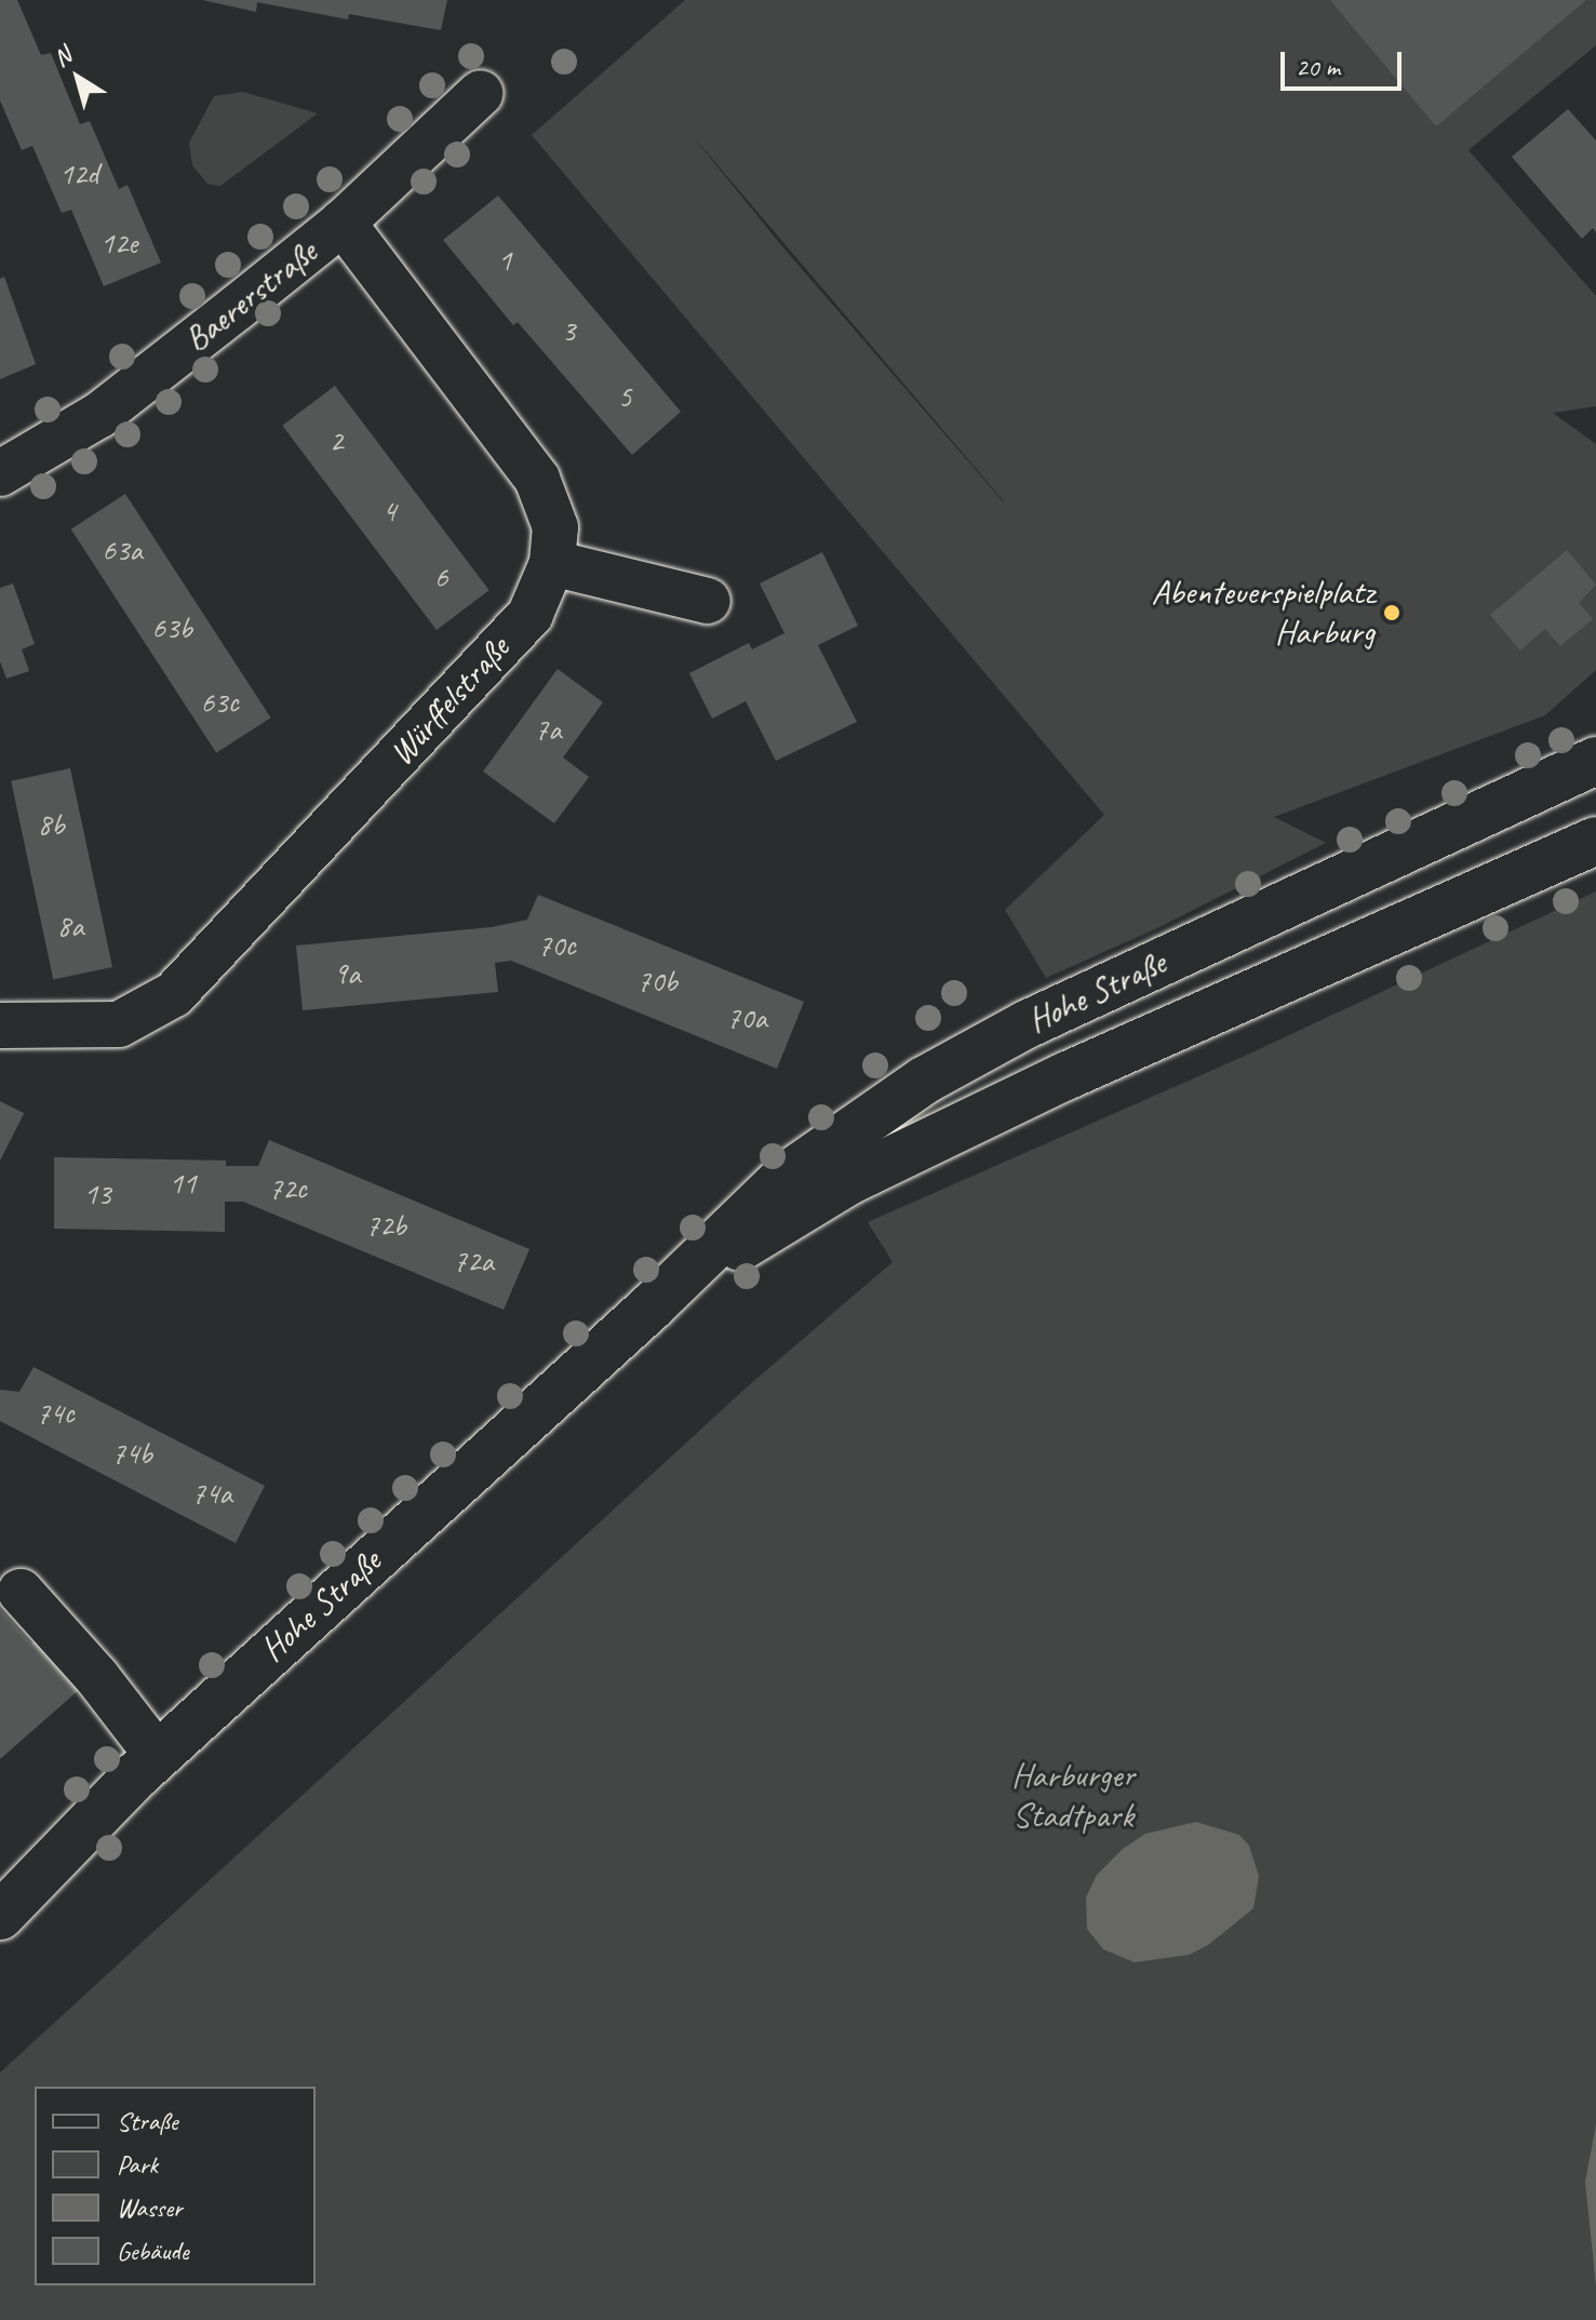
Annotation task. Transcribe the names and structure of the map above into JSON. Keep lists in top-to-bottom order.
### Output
{
  "streets": {
    "main road": ["Hohe Straße"],
    "street": ["Baererstraße", "Würffelstraße"]
  },
  "crossings": [
    ["Baererstraße", "Würffelstraße"]
  ],
  "parks": ["Harburger Stadtpark"],
  "places": ["Abenteuerspielplatz Harburg"],
  "house_numbers": [
    "12d",
    "12e",
    "1",
    "3",
    "5",
    "2",
    "4",
    "63a",
    "6",
    "63b",
    "63c",
    "7a",
    "8b",
    "8a",
    "70c",
    "9a",
    "70b",
    "70a",
    "11",
    "72c",
    "13",
    "72b",
    "72a",
    "74c",
    "74b",
    "74a"
  ],
  "legend": [
    "Straße",
    "Park",
    "Wasser",
    "Gebäude"
  ],
  "scale_bar": "20 m",
  "north": "top left"
}
